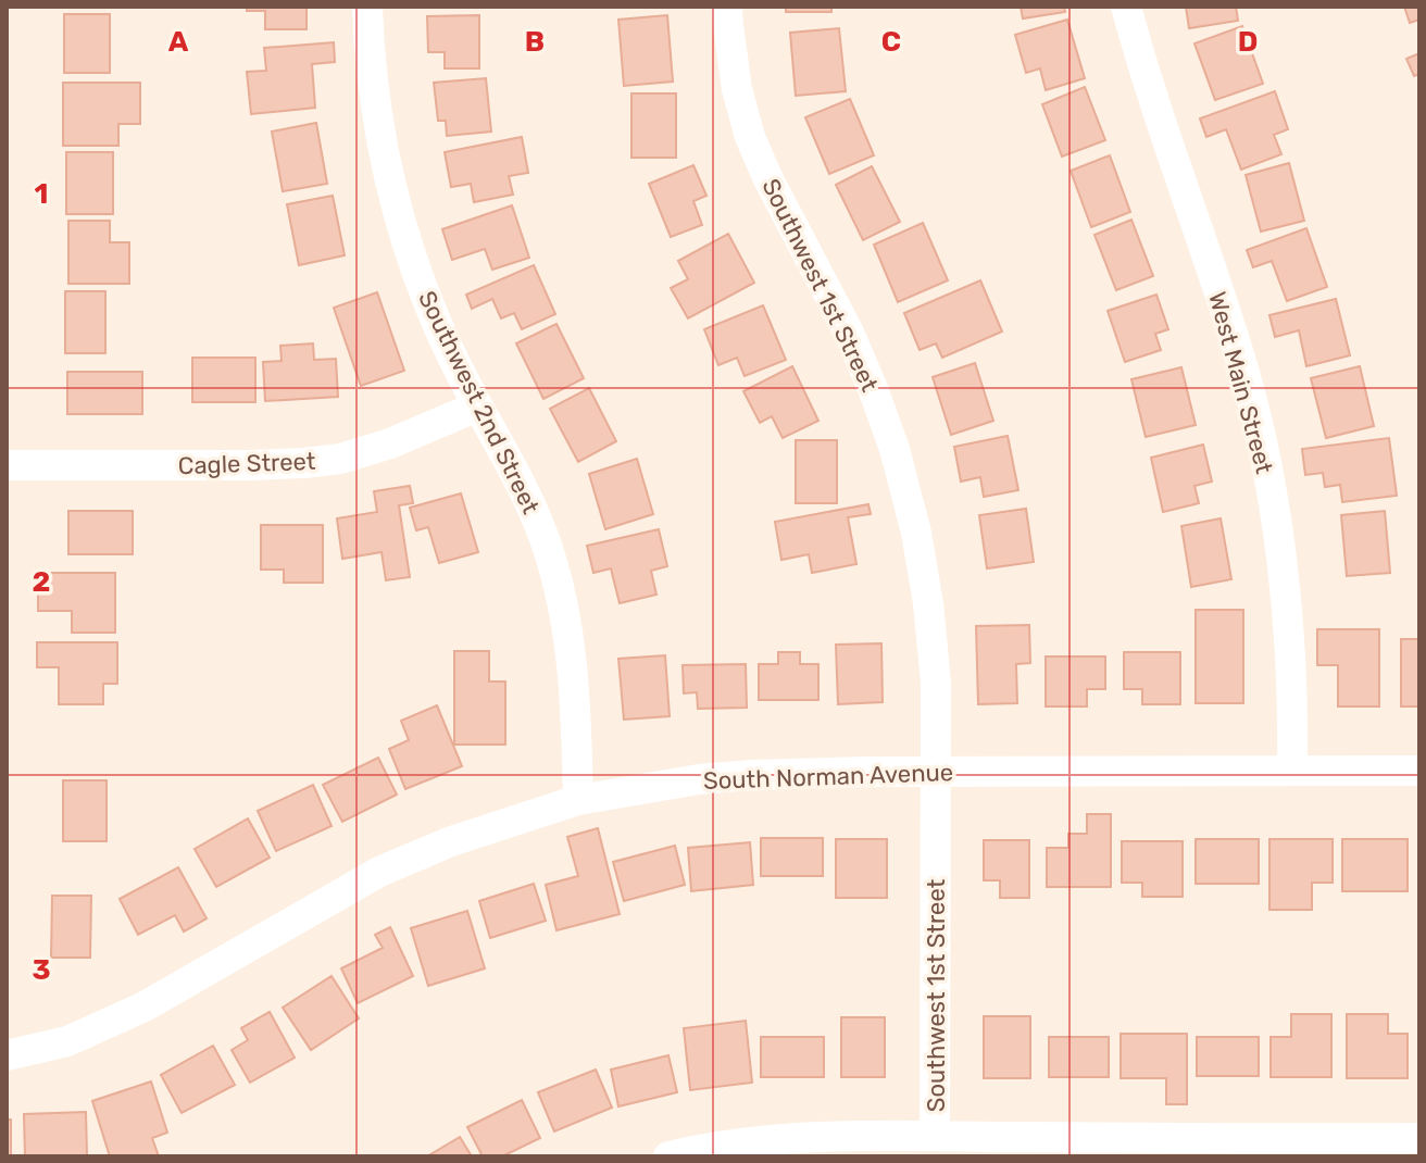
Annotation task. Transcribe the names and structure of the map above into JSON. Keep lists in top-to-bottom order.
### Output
{
  "streets": {
    "street": [
      "Southwest 1st Street",
      "West Main Street",
      "Southwest 2nd Street",
      "Cagle Street",
      "South Norman Avenue"
    ]
  },
  "crossings": [
    ["Southwest 1st Street", "South Norman Avenue"],
    ["West Main Street", "South Norman Avenue"],
    ["Southwest 2nd Street", "Cagle Street"],
    ["Southwest 2nd Street", "South Norman Avenue"]
  ],
  "grid": {
    "columns": [
      "A",
      "B",
      "C",
      "D"
    ],
    "rows": ["1", "2", "3"]
  }
}
